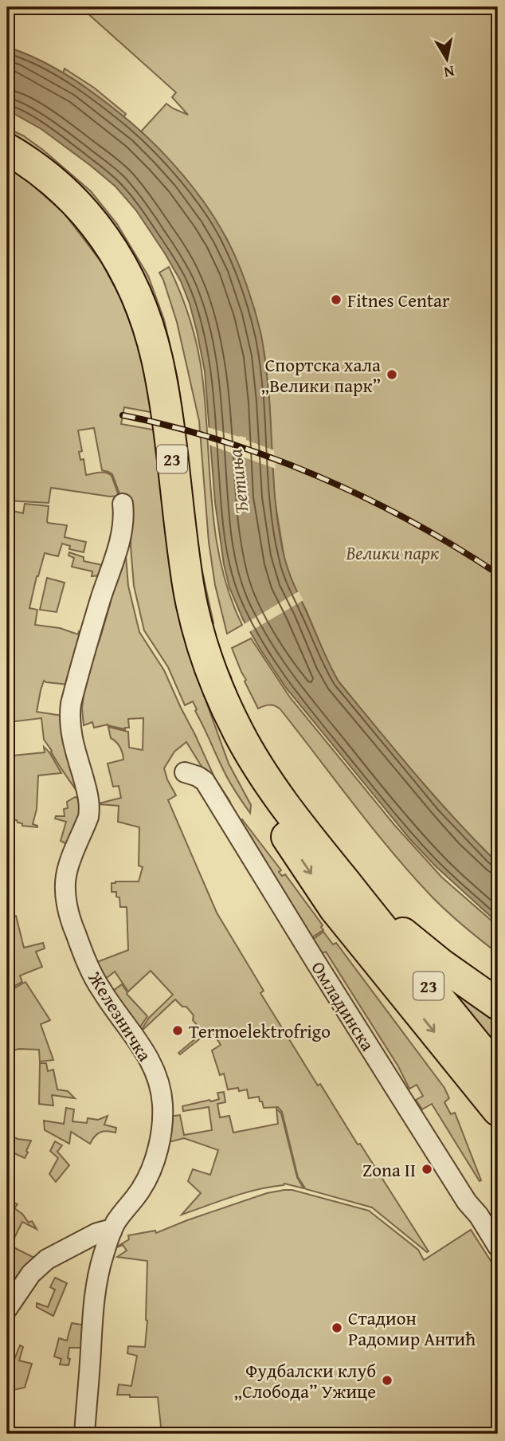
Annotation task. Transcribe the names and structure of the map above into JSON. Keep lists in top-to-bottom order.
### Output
{
  "streets": {
    "main road": ["23"],
    "street": ["Омладинска", "Железничка"]
  },
  "water": ["Ђетиња"],
  "parks": ["Велики парк"],
  "places": [
    "Fitnes Centar",
    "Спортска хала „Велики парк”",
    "Termoelektrofrigo",
    "Zona II",
    "Стадион Радомир Антић",
    "Фудбалски клуб „Слобода” Ужице"
  ],
  "north": "bottom"
}
